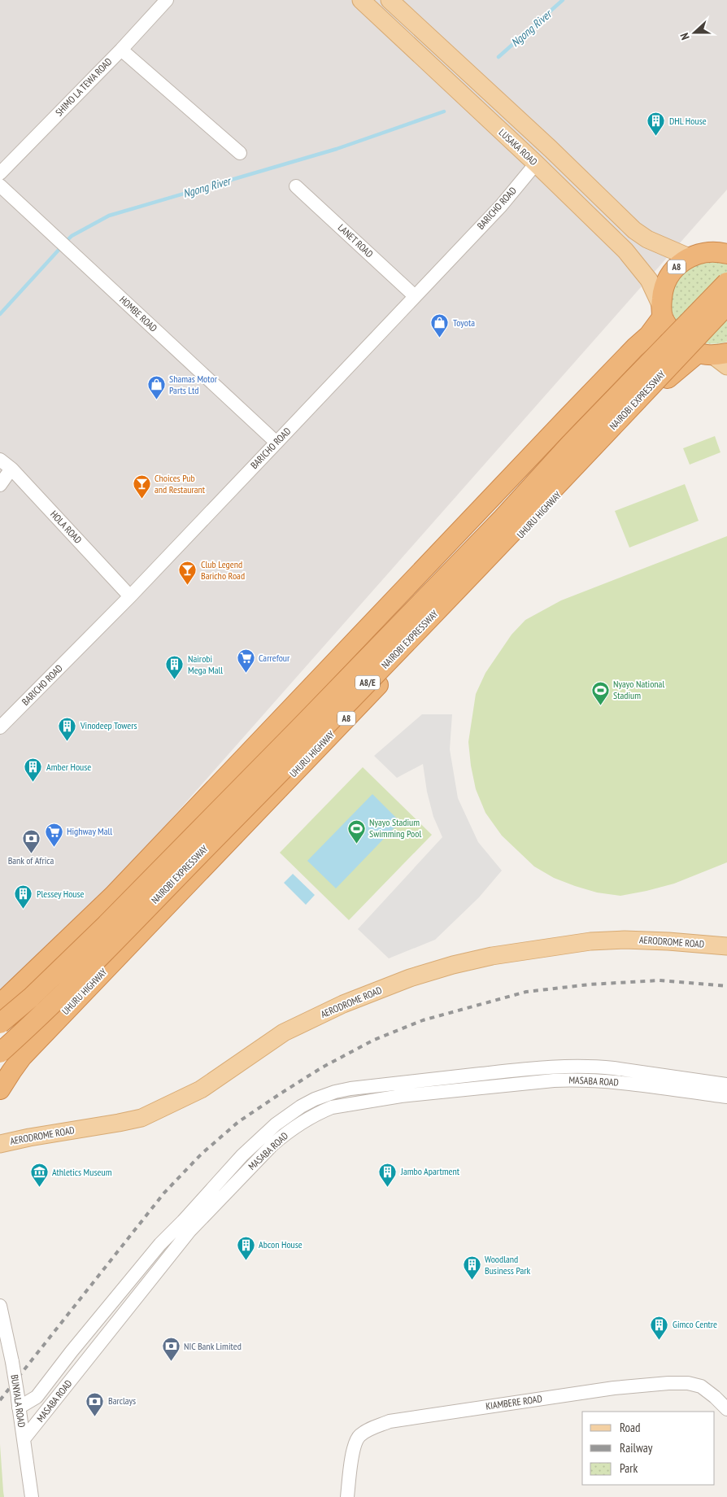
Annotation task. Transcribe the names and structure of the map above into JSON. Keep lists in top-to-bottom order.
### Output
{
  "streets": {
    "highway": [
      "A8",
      "NAIROBI EXPRESSWAY",
      "UHURU HIGHWAY",
      "A8/E"
    ],
    "main road": ["LUSAKA ROAD", "AERODROME ROAD"],
    "street": [
      "SHIMO LA TEWA ROAD",
      "BARICHO ROAD",
      "LANET ROAD",
      "HOMBE ROAD",
      "HOLA ROAD",
      "MASABA ROAD",
      "BUNYALA ROAD",
      "KIAMBERE ROAD"
    ]
  },
  "crossings": [
    ["LUSAKA ROAD", "BARICHO ROAD"],
    ["LUSAKA ROAD", "A8"],
    ["BARICHO ROAD", "LANET ROAD"],
    ["BARICHO ROAD", "HOMBE ROAD"],
    ["BARICHO ROAD", "HOLA ROAD"],
    ["A8", "UHURU HIGHWAY"],
    ["MASABA ROAD", "BUNYALA ROAD"]
  ],
  "water": ["Ngong River"],
  "places": {
    "building": [
      "DHL House",
      "Nairobi Mega Mall",
      "Vinodeep Towers",
      "Amber House",
      "Plessey House",
      "Jambo Apartment",
      "Abcon House",
      "Woodland Business Park",
      "Gimco Centre"
    ],
    "shop": ["Toyota", "Shamas Motor Parts Ltd"],
    "bar": ["Choices Pub and Restaurant", "Club Legend Baricho Road"],
    "supermarket": ["Carrefour", "Highway Mall"],
    "sports": ["Nyayo National Stadium", "Nyayo Stadium Swimming Pool"],
    "bank": ["Bank of Africa", "NIC Bank Limited", "Barclays"],
    "museum": ["Athletics Museum"]
  },
  "legend": ["Road", "Railway", "Park"],
  "north": "left"
}
